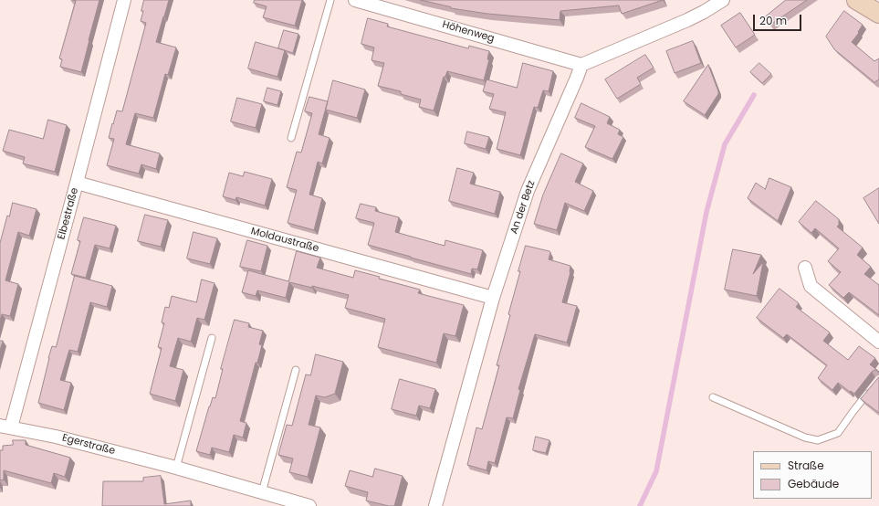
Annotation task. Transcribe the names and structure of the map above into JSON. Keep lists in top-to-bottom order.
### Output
{
  "streets": {
    "street": [
      "Höhenweg",
      "An der Betz",
      "Elbestraße",
      "Moldaustraße",
      "Egerstraße"
    ]
  },
  "crossings": [
    ["Höhenweg", "An der Betz"],
    ["An der Betz", "Moldaustraße"],
    ["Elbestraße", "Moldaustraße"],
    ["Elbestraße", "Egerstraße"]
  ],
  "legend": ["Straße", "Gebäude"],
  "scale_bar": "20 m"
}
